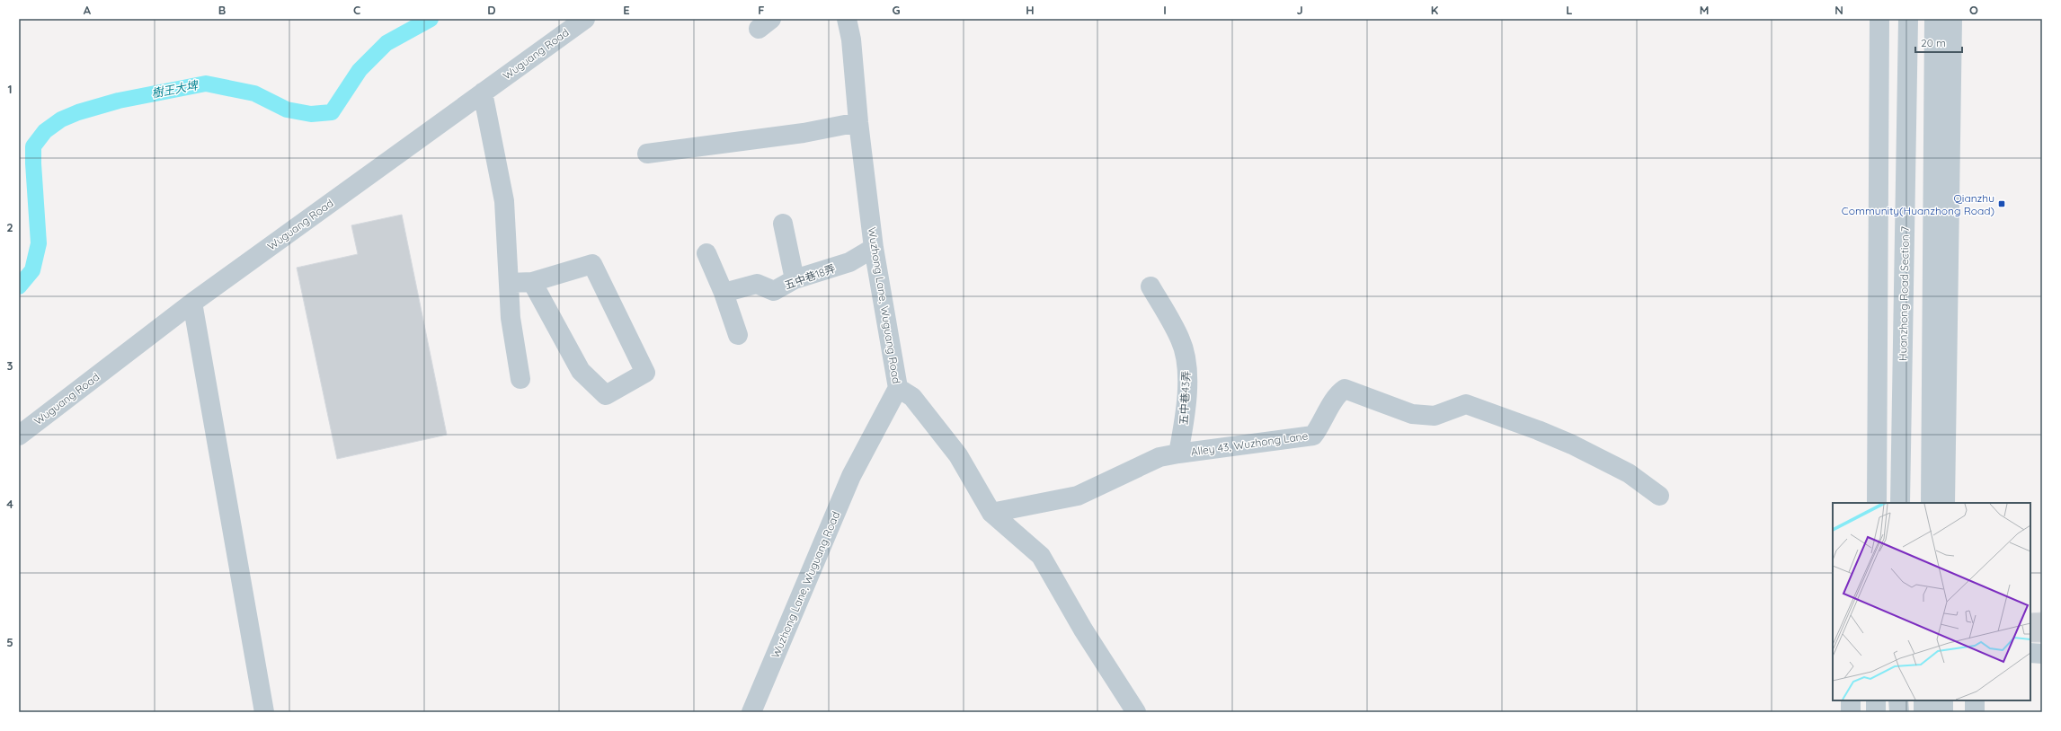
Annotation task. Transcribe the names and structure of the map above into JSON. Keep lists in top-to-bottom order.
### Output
{
  "streets": {
    "street": [
      "Wuguang Road",
      "五中巷18弄",
      "Huanzhong Road Section 7",
      "Wuzhong Lane, Wuguang Road",
      "五中巷43弄",
      "Alley 43, Wuzhong Lane"
    ]
  },
  "crossings": [
    ["五中巷18弄", "Wuzhong Lane, Wuguang Road"],
    ["五中巷43弄", "Alley 43, Wuzhong Lane"]
  ],
  "water": ["樹王大埤"],
  "places": {
    "transit": ["Qianzhu Community(Huanzhong Road)"]
  },
  "scale_bar": "20 m",
  "grid": {
    "columns": [
      "A",
      "B",
      "C",
      "D",
      "E",
      "F",
      "G",
      "H",
      "I",
      "J",
      "K",
      "L",
      "M",
      "N",
      "O"
    ],
    "rows": [
      "1",
      "2",
      "3",
      "4",
      "5"
    ]
  }
}
